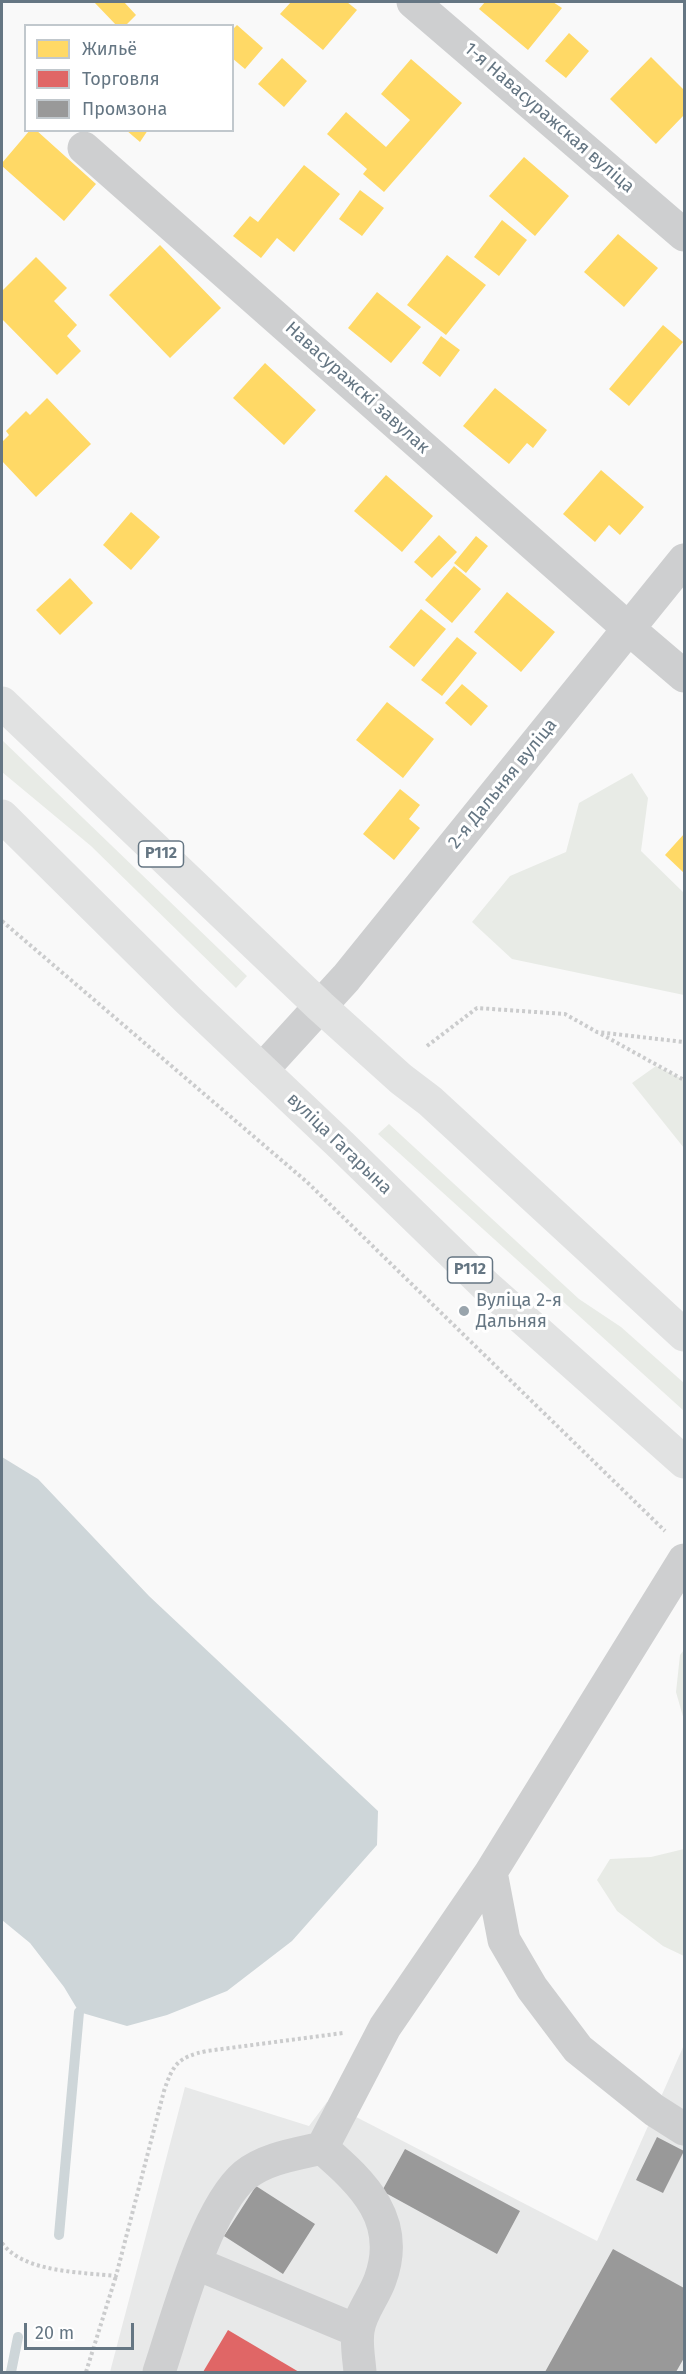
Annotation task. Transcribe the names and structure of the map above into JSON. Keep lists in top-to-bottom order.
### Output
{
  "streets": {
    "main road": ["Р112", "вуліца Гагарына"],
    "street": ["1-я Навасуражская вуліца", "Навасуражскі завулак", "2-я Дальняя вуліца"]
  },
  "crossings": [
    ["Навасуражскі завулак", "2-я Дальняя вуліца"],
    ["2-я Дальняя вуліца", "Р112"],
    ["2-я Дальняя вуліца", "вуліца Гагарына"]
  ],
  "places": ["Вуліца 2-я Дальняя"],
  "legend": ["Жильё", "Торговля", "Промзона"],
  "scale_bar": "20 m"
}
